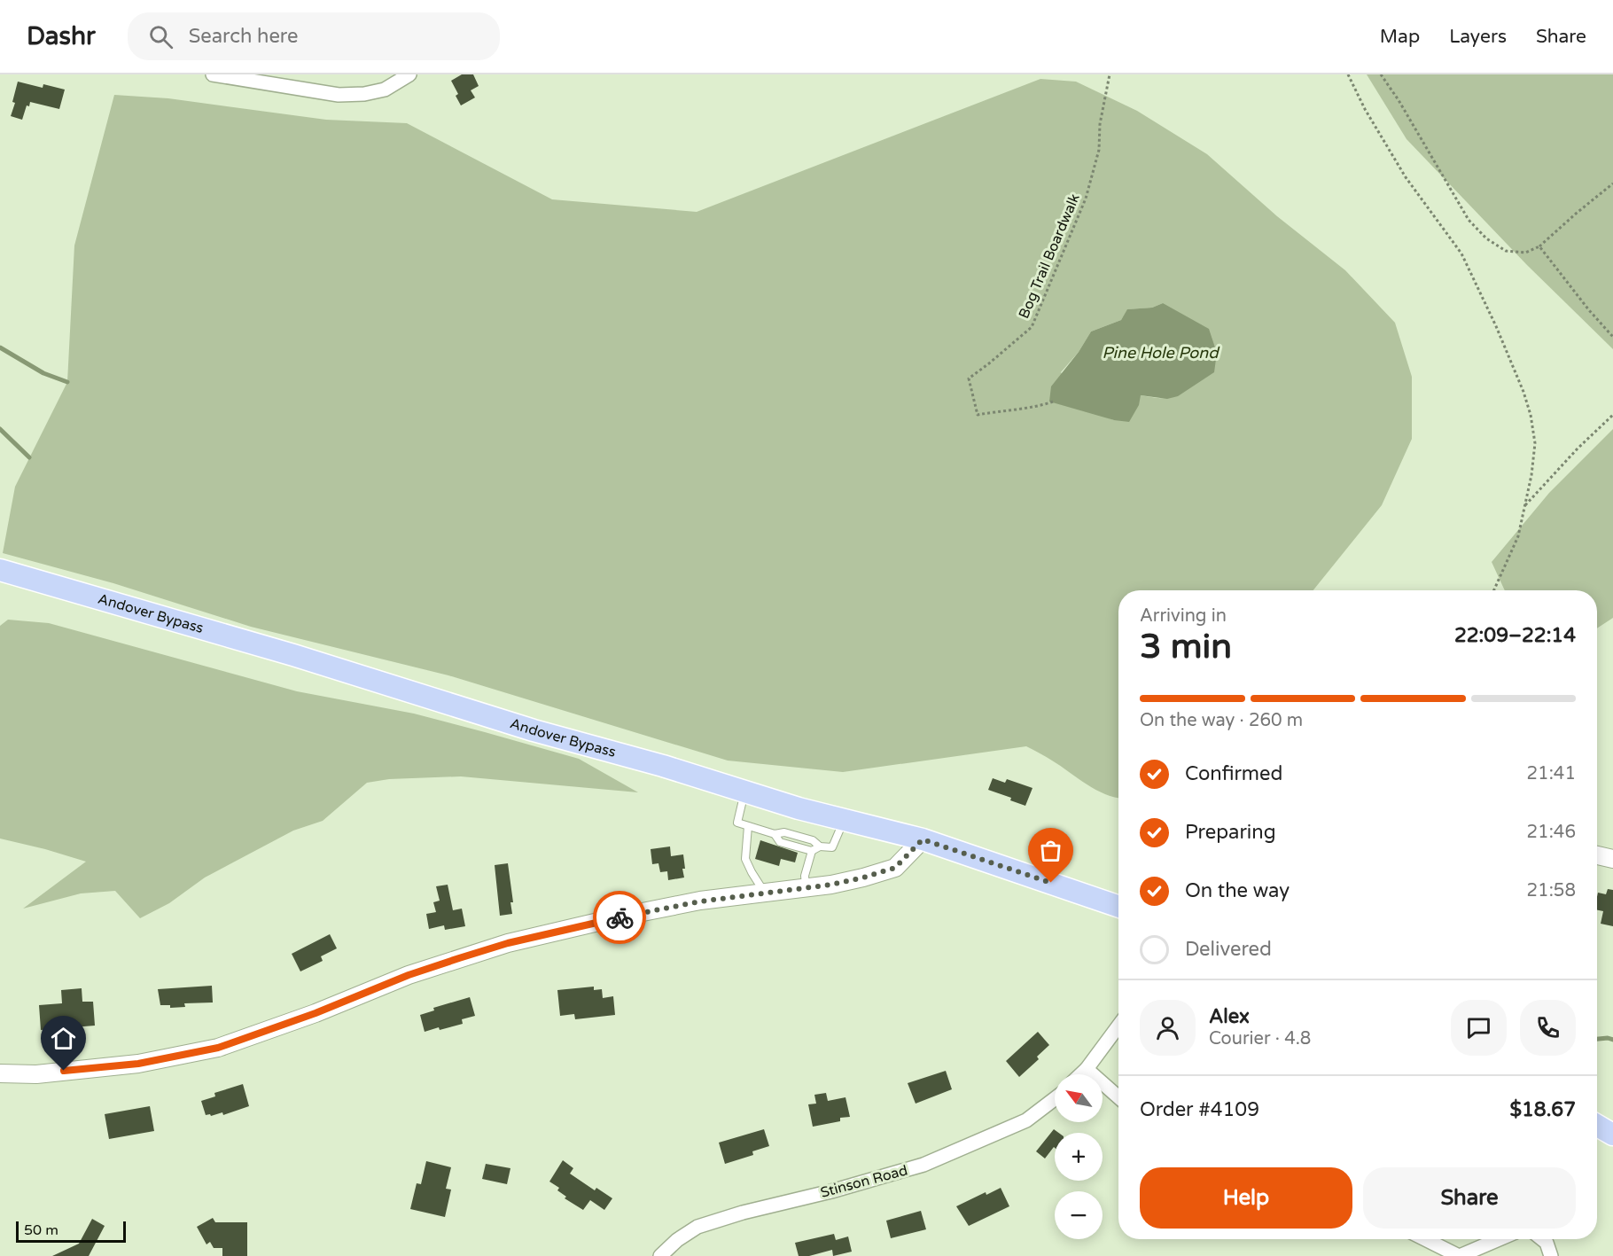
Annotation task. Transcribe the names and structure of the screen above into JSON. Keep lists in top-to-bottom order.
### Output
{
  "streets": {
    "main road": ["Andover Bypass"],
    "street": ["Stinson Road"],
    "path": ["Bog Trail Boardwalk"]
  },
  "water": ["Pine Hole Pond"],
  "scale_bar": "50 m",
  "north": "top left",
  "page": {
    "header": "Dashr",
    "search": "Search here",
    "nav": ["Map", "Layers", "Share"],
    "heading": ["3 min", "Arriving in", "22:09–22:14"],
    "panel": [
      "Alex",
      "Courier · 4.8",
      "Order #4109",
      "$18.67"
    ],
    "bar": "On the way · 260 m",
    "list": [
      ["Confirmed", "21:41"],
      ["Preparing", "21:46"],
      ["On the way", "21:58"],
      "Delivered"
    ],
    "map_buttons": ["+", "−"],
    "buttons": ["Help", "Share"],
    "scale": "50 m"
  }
}
